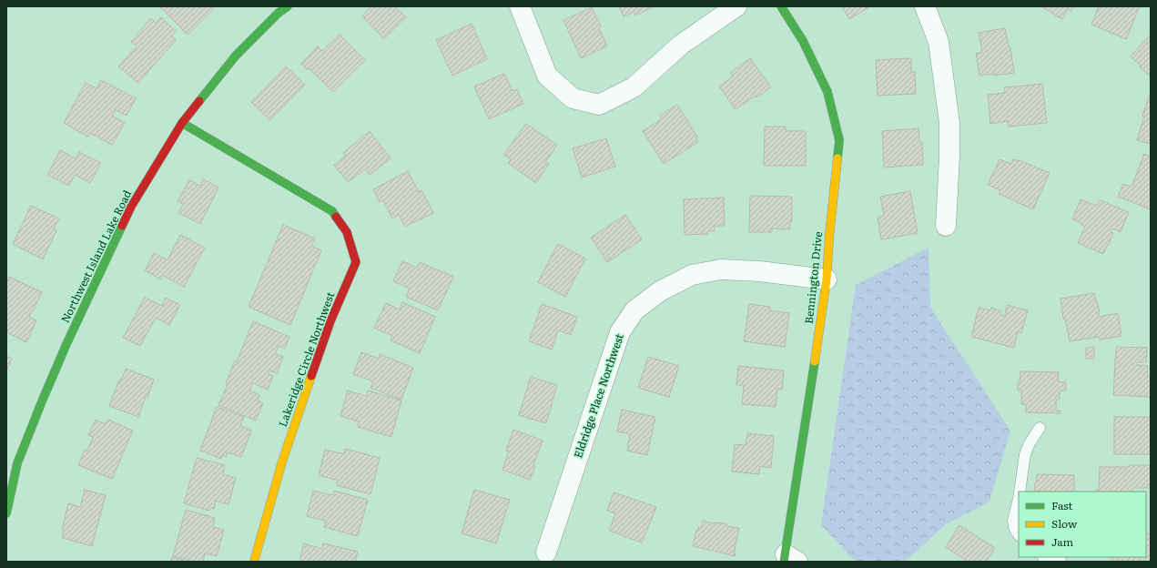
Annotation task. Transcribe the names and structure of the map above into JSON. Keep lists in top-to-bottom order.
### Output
{
  "streets": {
    "street": [
      "Northwest Island Lake Road",
      "Bennington Drive",
      "Lakeridge Circle Northwest",
      "Eldridge Place Northwest"
    ]
  },
  "crossings": [
    ["Northwest Island Lake Road", "Lakeridge Circle Northwest"],
    ["Bennington Drive", "Eldridge Place Northwest"]
  ],
  "legend": ["Fast", "Slow", "Jam"]
}
